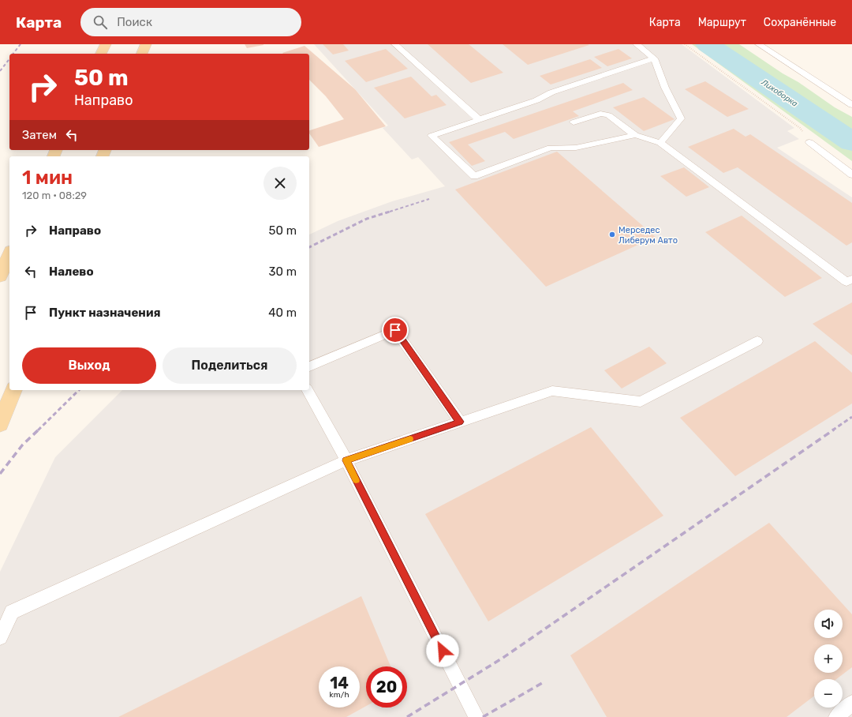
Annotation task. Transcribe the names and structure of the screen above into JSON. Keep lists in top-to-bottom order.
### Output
{
  "water": ["Лихоборка"],
  "places": ["Мерседес Либерум Авто"],
  "page": {
    "header": "Карта",
    "search": "Поиск",
    "nav": ["Карта", "Маршрут", "Сохранённые"],
    "turn": ["50 m", "Направо"],
    "then": "Затем",
    "heading": ["1 мин", "120 m · 08:29"],
    "list": [
      {
        "name": "Направо",
        "value": "50 m"
      },
      {
        "name": "Налево",
        "value": "30 m"
      },
      {
        "name": "Пункт назначения",
        "value": "40 m"
      }
    ],
    "buttons": ["Выход", "Поделиться"],
    "map_buttons": ["+", "−"],
    "speed": "14 km/h",
    "limit": "20"
  }
}
